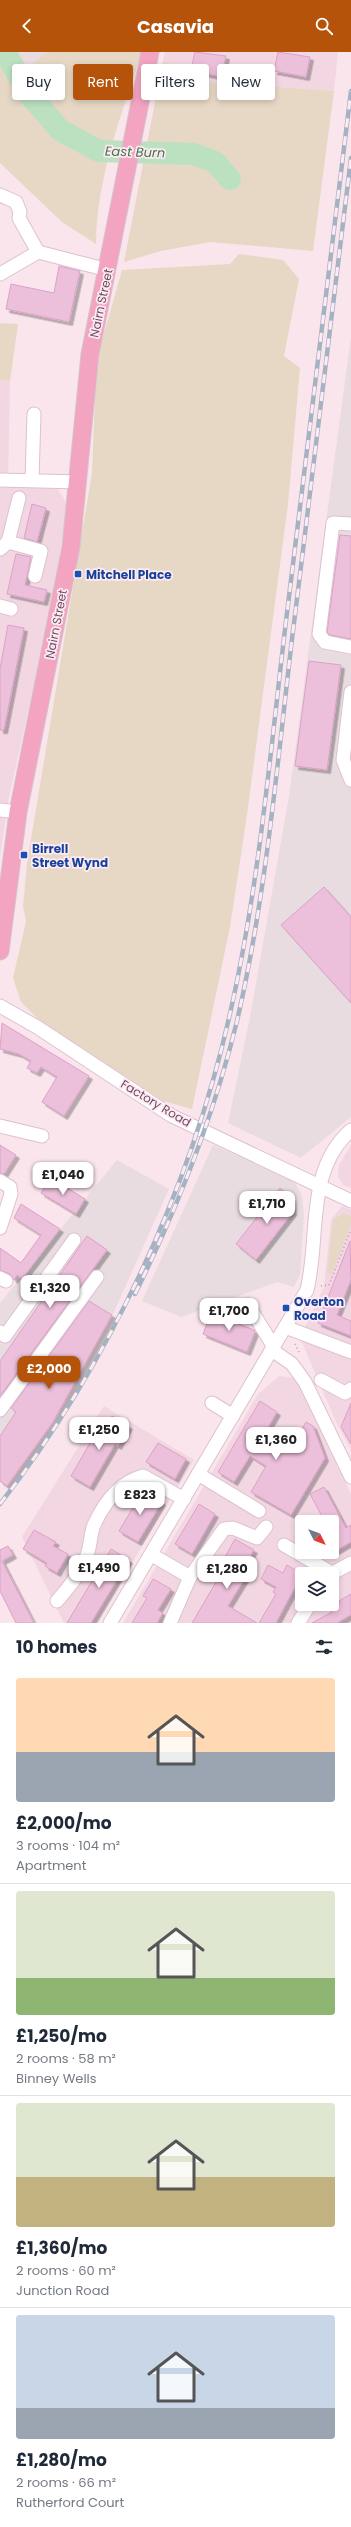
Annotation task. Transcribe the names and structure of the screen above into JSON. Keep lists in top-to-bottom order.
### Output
{
  "streets": {
    "main road": ["Nairn Street"],
    "street": ["Factory Road"]
  },
  "water": ["East Burn"],
  "places": {
    "transit": ["Mitchell Place", "Birrell Street Wynd", "Overton Road"]
  },
  "north": "bottom right",
  "page": {
    "header": "Casavia",
    "chip": [
      "Buy",
      "Rent",
      "Filters",
      "New"
    ],
    "price": [
      "£1,040",
      "£1,710",
      "£1,320",
      "£1,700",
      "£2,000",
      "£1,250",
      "£1,360",
      "£823",
      "£1,490",
      "£1,280"
    ],
    "heading": "10 homes",
    "list": [
      {
        "name": "£2,000/mo",
        "note": "3 rooms · 104 m² · Apartment"
      },
      {
        "name": "£1,250/mo",
        "note": "2 rooms · 58 m² · Binney Wells"
      },
      {
        "name": "£1,360/mo",
        "note": "2 rooms · 60 m² · Junction Road"
      },
      {
        "name": "£1,280/mo",
        "note": "2 rooms · 66 m² · Rutherford Court"
      }
    ]
  }
}
